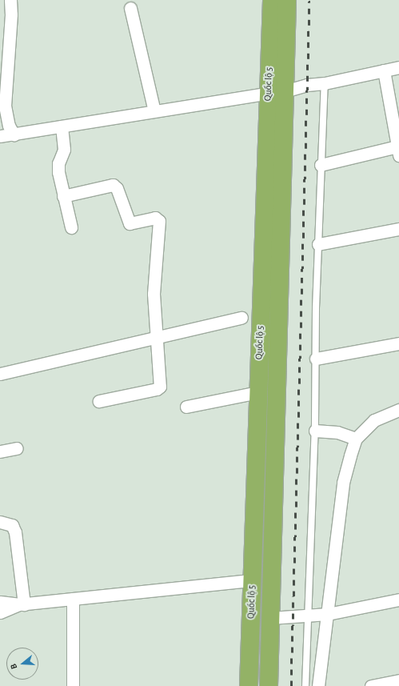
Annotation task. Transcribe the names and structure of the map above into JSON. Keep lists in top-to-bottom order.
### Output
{
  "streets": {
    "highway": ["Quốc lộ 5"]
  },
  "north": "left"
}
